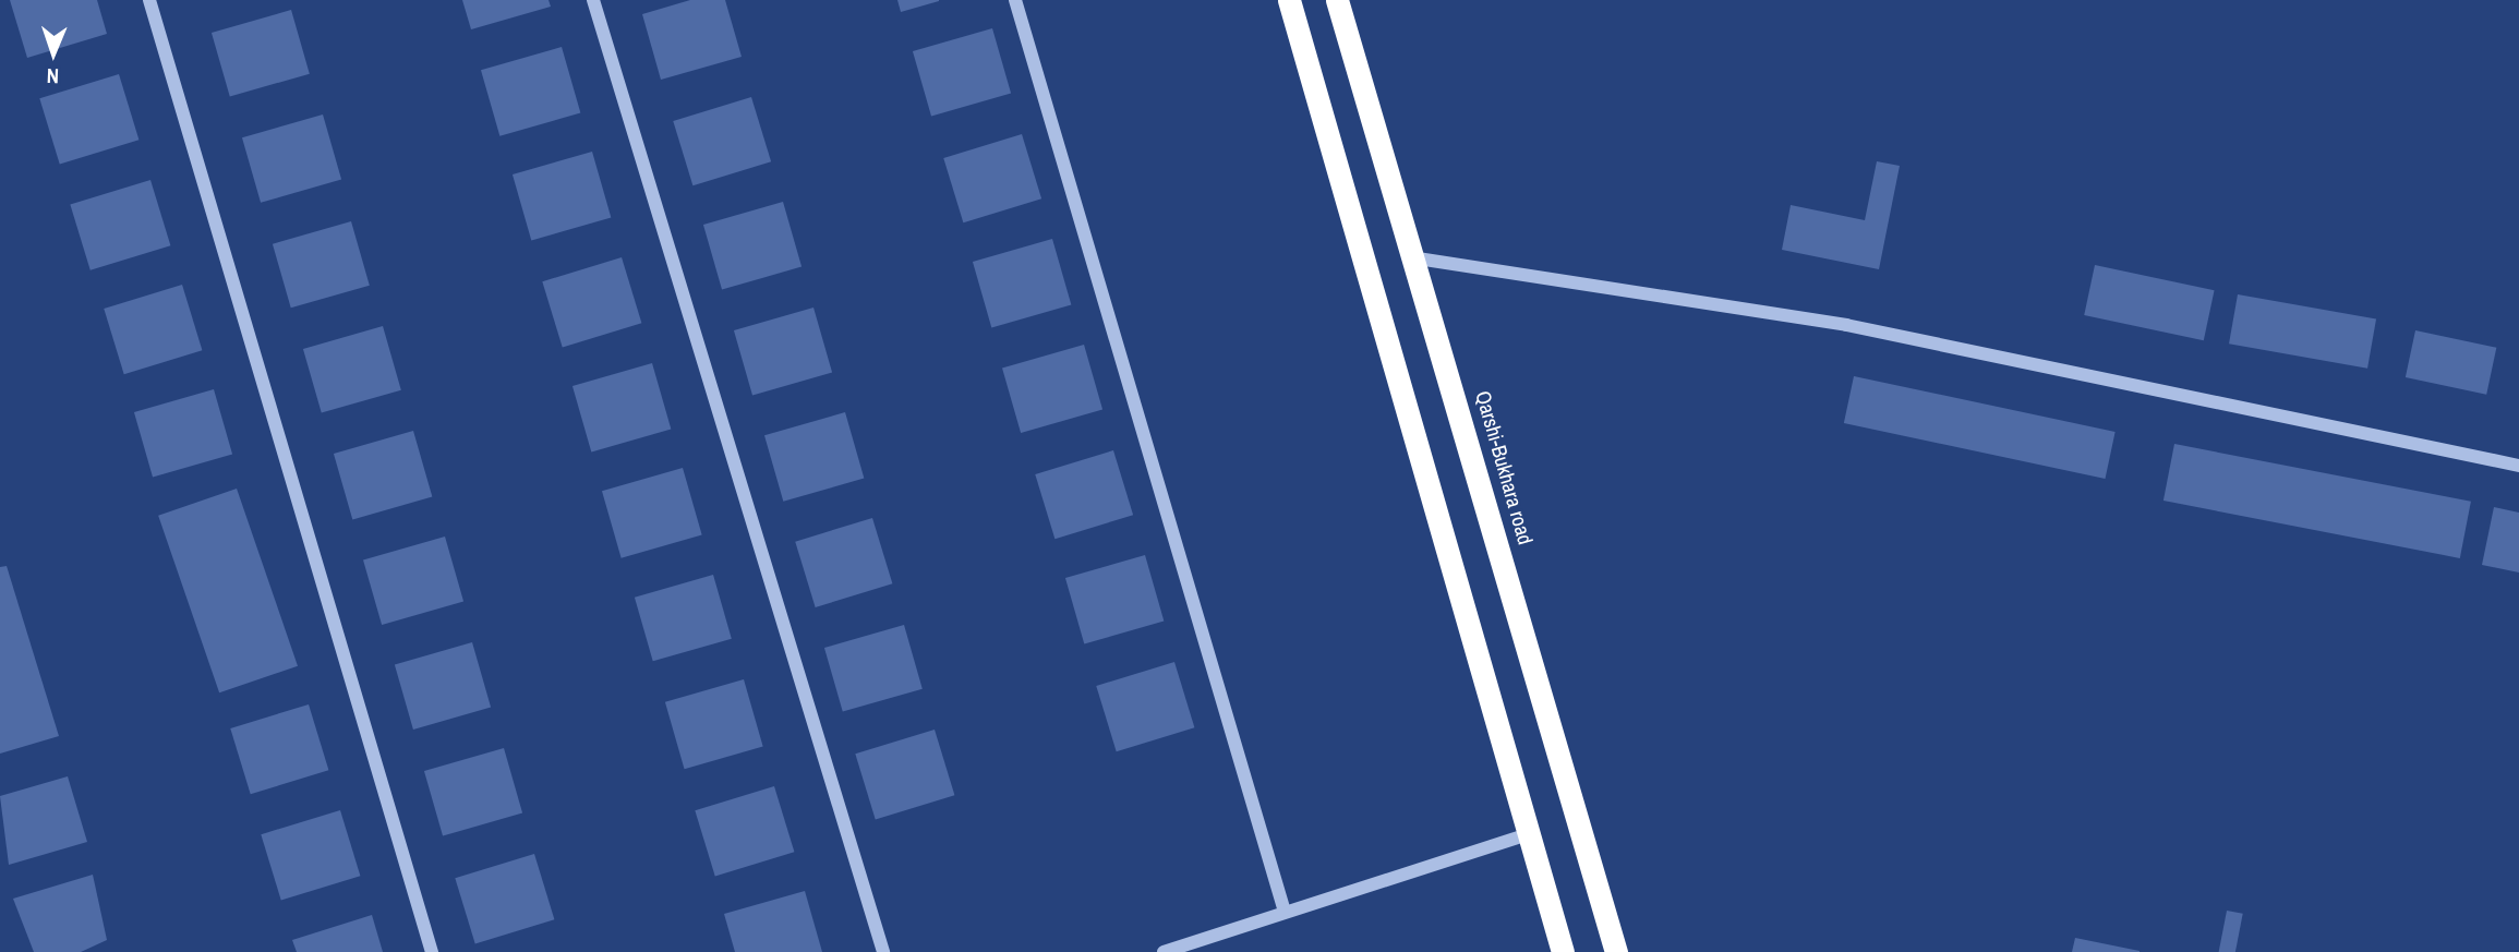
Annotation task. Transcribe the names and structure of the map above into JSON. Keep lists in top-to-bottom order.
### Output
{
  "streets": {
    "highway": ["Qarshi-Bukhara road"]
  },
  "north": "bottom"
}
